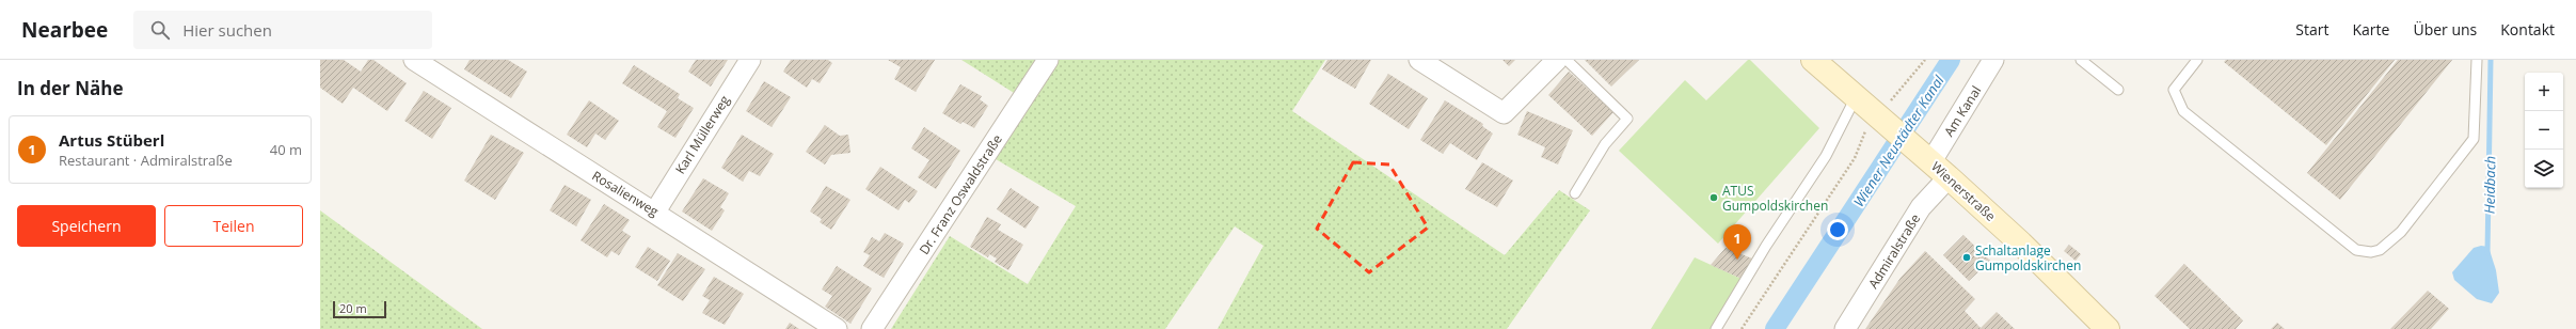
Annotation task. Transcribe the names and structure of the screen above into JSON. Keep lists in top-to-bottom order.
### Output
{
  "streets": {
    "street": [
      "Am Kanal",
      "Karl Müllerweg",
      "Wienerstraße",
      "Rosalienweg",
      "Dr. Franz Oswaldstraße",
      "Admiralstraße"
    ]
  },
  "crossings": [
    ["Am Kanal", "Wienerstraße"],
    ["Karl Müllerweg", "Rosalienweg"],
    ["Wienerstraße", "Admiralstraße"]
  ],
  "water": ["Wiener Neustädter Kanal", "Heidbach"],
  "places": ["ATUS Gumpoldskirchen", "Schaltanlage Gumpoldskirchen"],
  "scale_bar": "20 m",
  "page": {
    "header": "Nearbee",
    "search": "Hier suchen",
    "nav": [
      "Start",
      "Karte",
      "Über uns",
      "Kontakt"
    ],
    "heading": "In der Nähe",
    "map_buttons": ["+", "−"],
    "list": [
      {
        "mark": "1",
        "name": "Artus Stüberl",
        "note": "Restaurant · Admiralstraße",
        "value": "40 m"
      }
    ],
    "buttons": ["Speichern", "Teilen"],
    "pins": "1",
    "scale": "20 m"
  }
}
